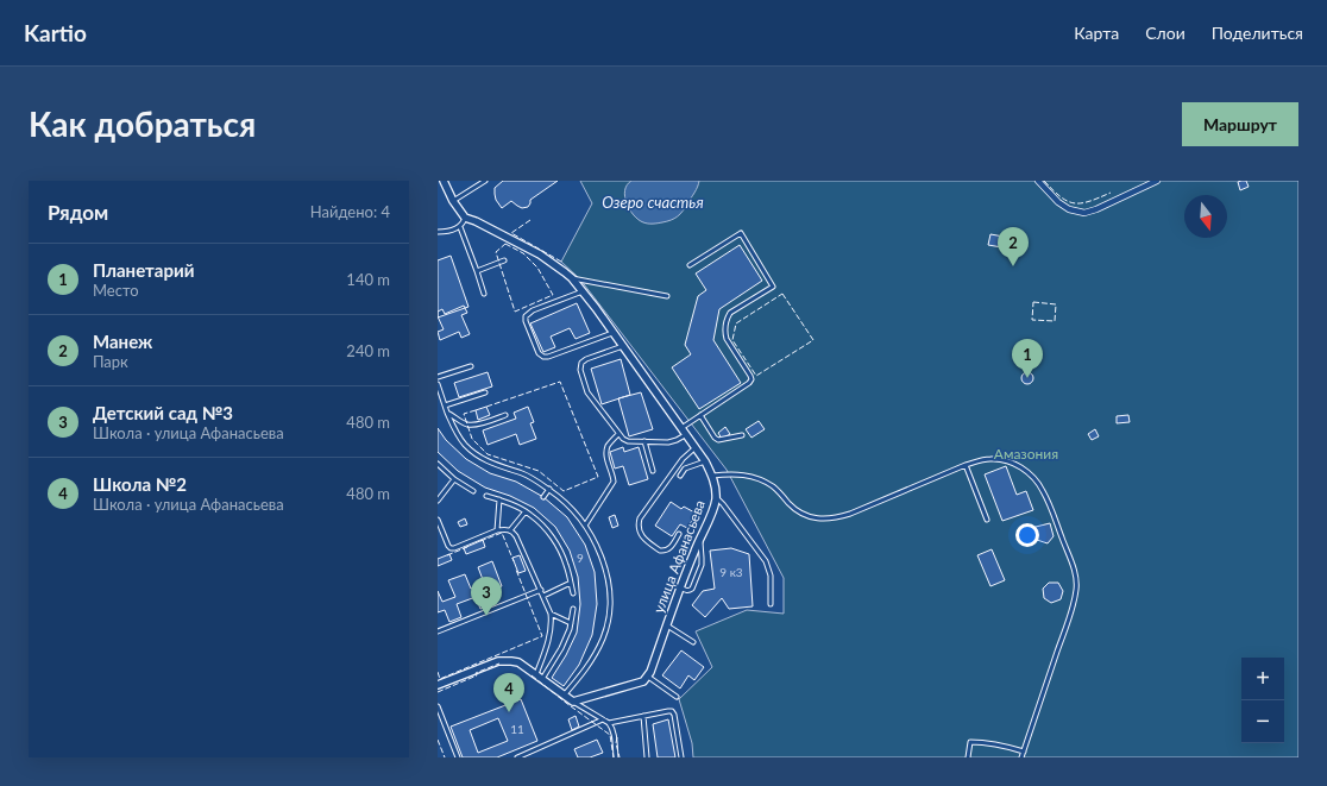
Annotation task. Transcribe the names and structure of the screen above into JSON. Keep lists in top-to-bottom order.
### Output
{
  "streets": {
    "street": ["улица Афанасьева"]
  },
  "water": ["Озеро счастья"],
  "parks": ["Амазония"],
  "house_numbers": ["9", "9 к3", "11"],
  "north": "bottom",
  "page": {
    "header": "Kartio",
    "nav": ["Карта", "Слои", "Поделиться"],
    "buttons": "Маршрут",
    "title": "Как добраться",
    "heading": ["Рядом", "Найдено: 4"],
    "pins": [
      "2",
      "1",
      "3",
      "4"
    ],
    "list": [
      {
        "mark": "1",
        "name": "Планетарий",
        "note": "Место",
        "value": "140 m"
      },
      {
        "mark": "2",
        "name": "Манеж",
        "note": "Парк",
        "value": "240 m"
      },
      {
        "mark": "3",
        "name": "Детский сад №3",
        "note": "Школа · улица Афанасьева",
        "value": "480 m"
      },
      {
        "mark": "4",
        "name": "Школа №2",
        "note": "Школа · улица Афанасьева",
        "value": "480 m"
      }
    ],
    "map_buttons": ["+", "−"]
  }
}
